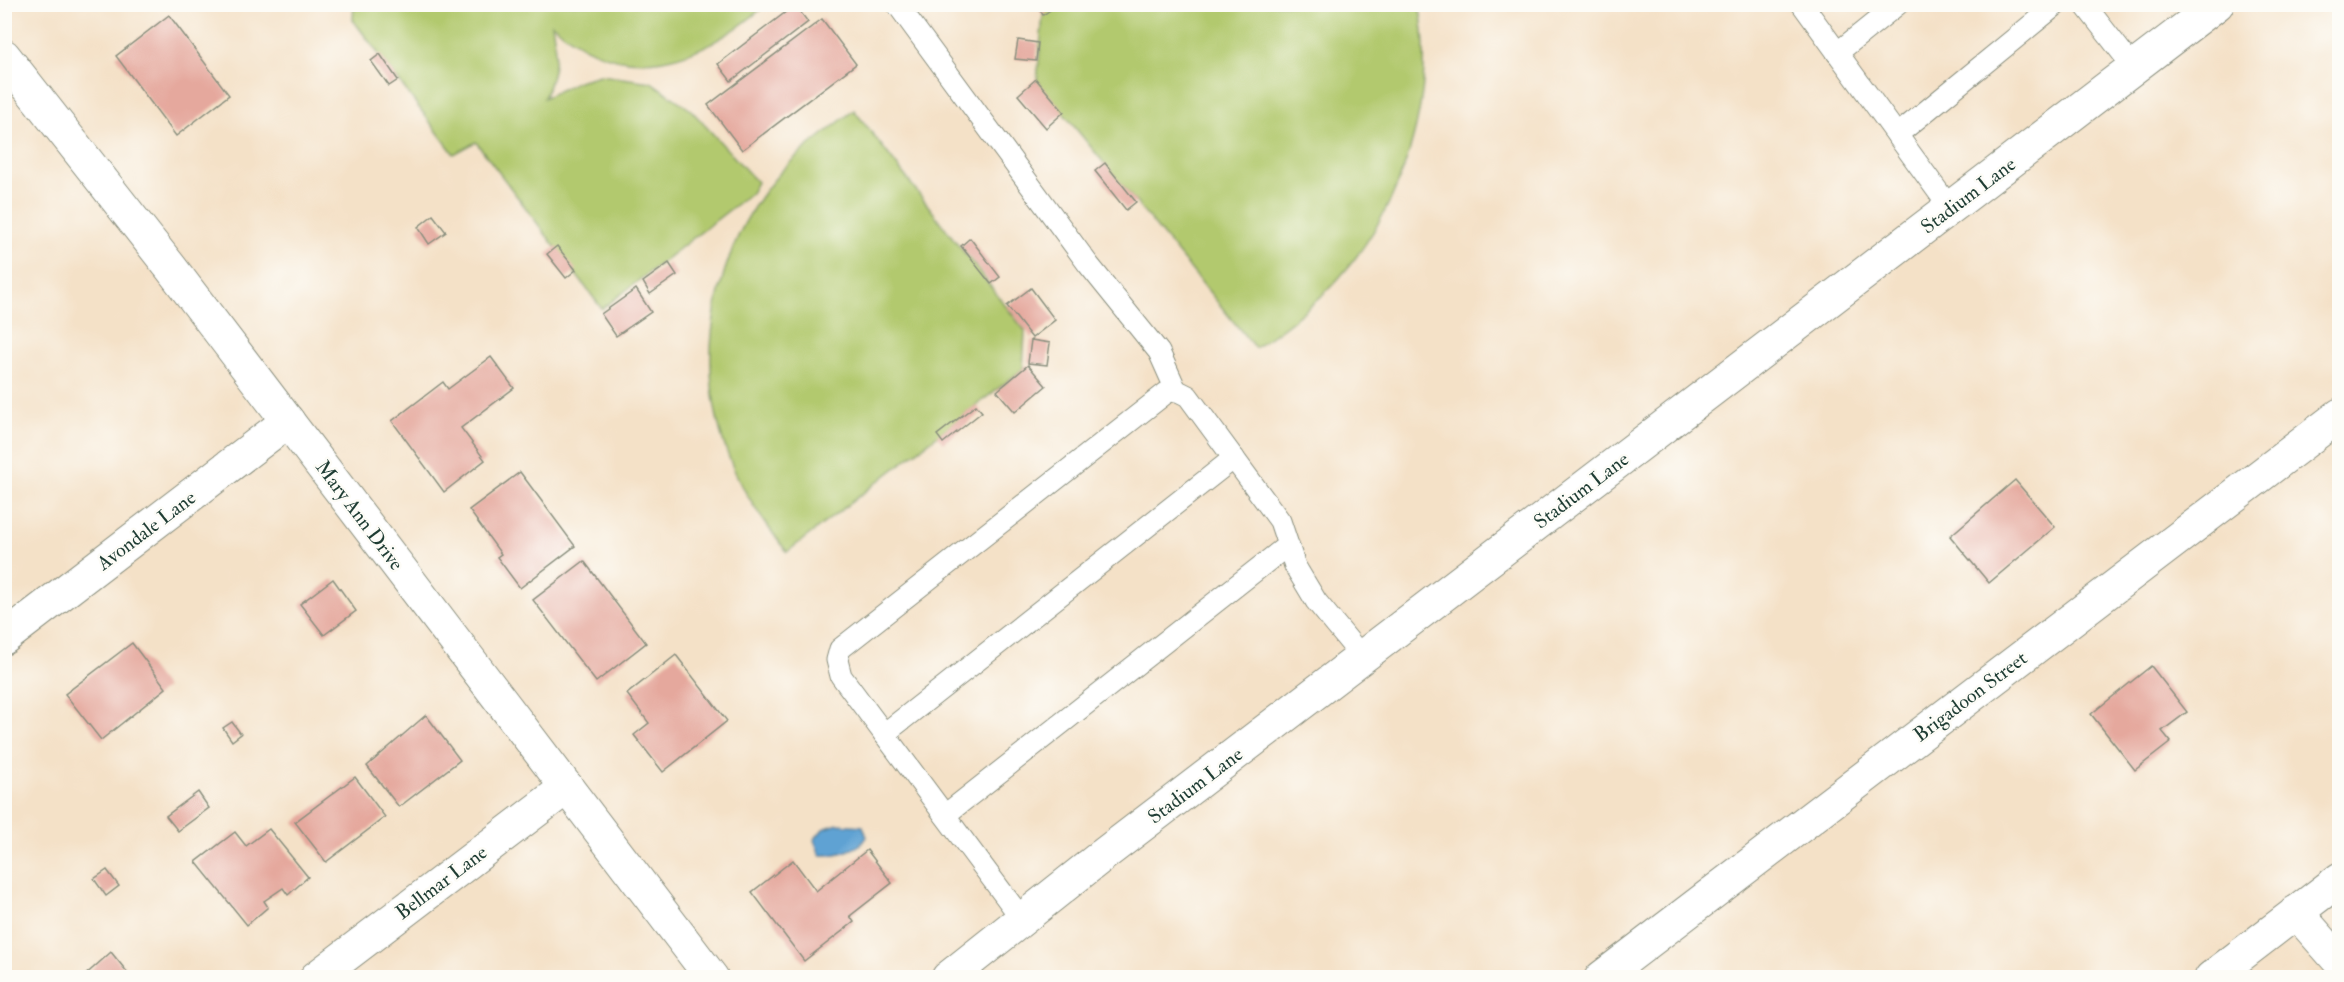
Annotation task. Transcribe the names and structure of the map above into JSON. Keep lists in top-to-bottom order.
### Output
{
  "streets": {
    "street": [
      "Stadium Lane",
      "Mary Ann Drive",
      "Avondale Lane",
      "Brigadoon Street",
      "Bellmar Lane"
    ]
  },
  "crossings": [
    ["Mary Ann Drive", "Avondale Lane"],
    ["Mary Ann Drive", "Bellmar Lane"]
  ]
}
